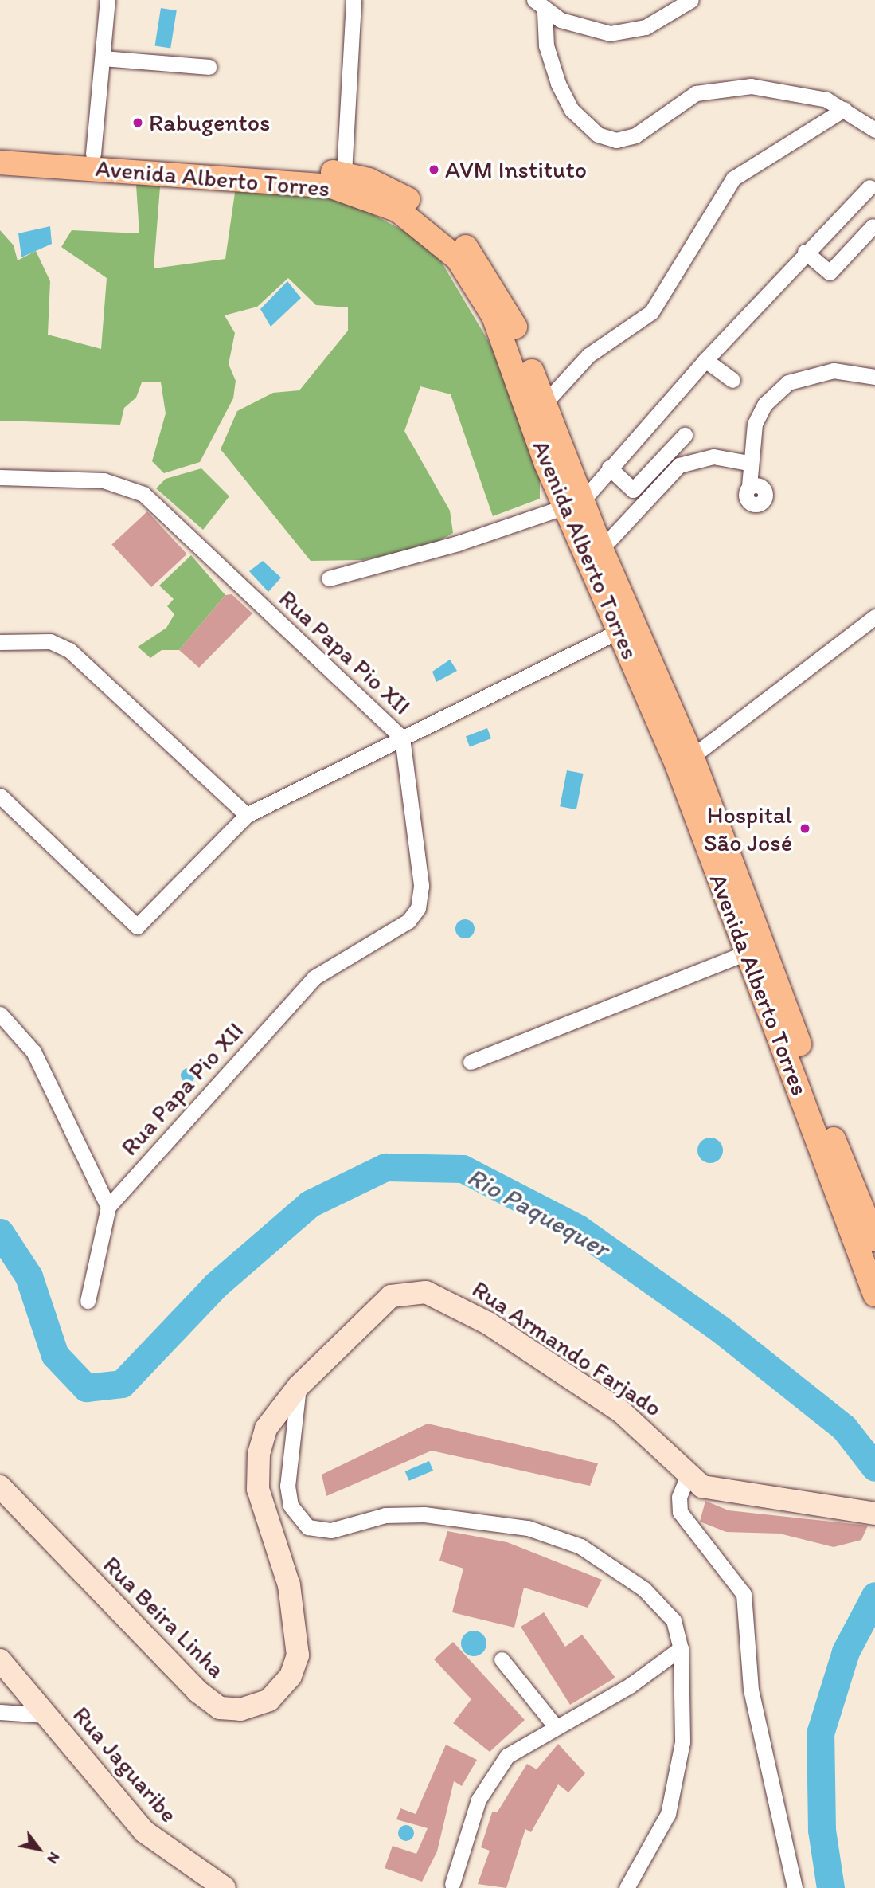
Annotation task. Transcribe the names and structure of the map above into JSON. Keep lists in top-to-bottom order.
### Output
{
  "streets": {
    "main road": ["Avenida Alberto Torres"],
    "street": [
      "Rua Papa Pio XII",
      "Rua Armando Farjado",
      "Rua Beira Linha",
      "Rua Jaguaribe"
    ]
  },
  "crossings": [
    ["Rua Armando Farjado", "Rua Beira Linha"]
  ],
  "water": ["Rio Paquequer"],
  "places": ["Rabugentos", "AVM Instituto", "Hospital São José"],
  "north": "bottom right"
}
